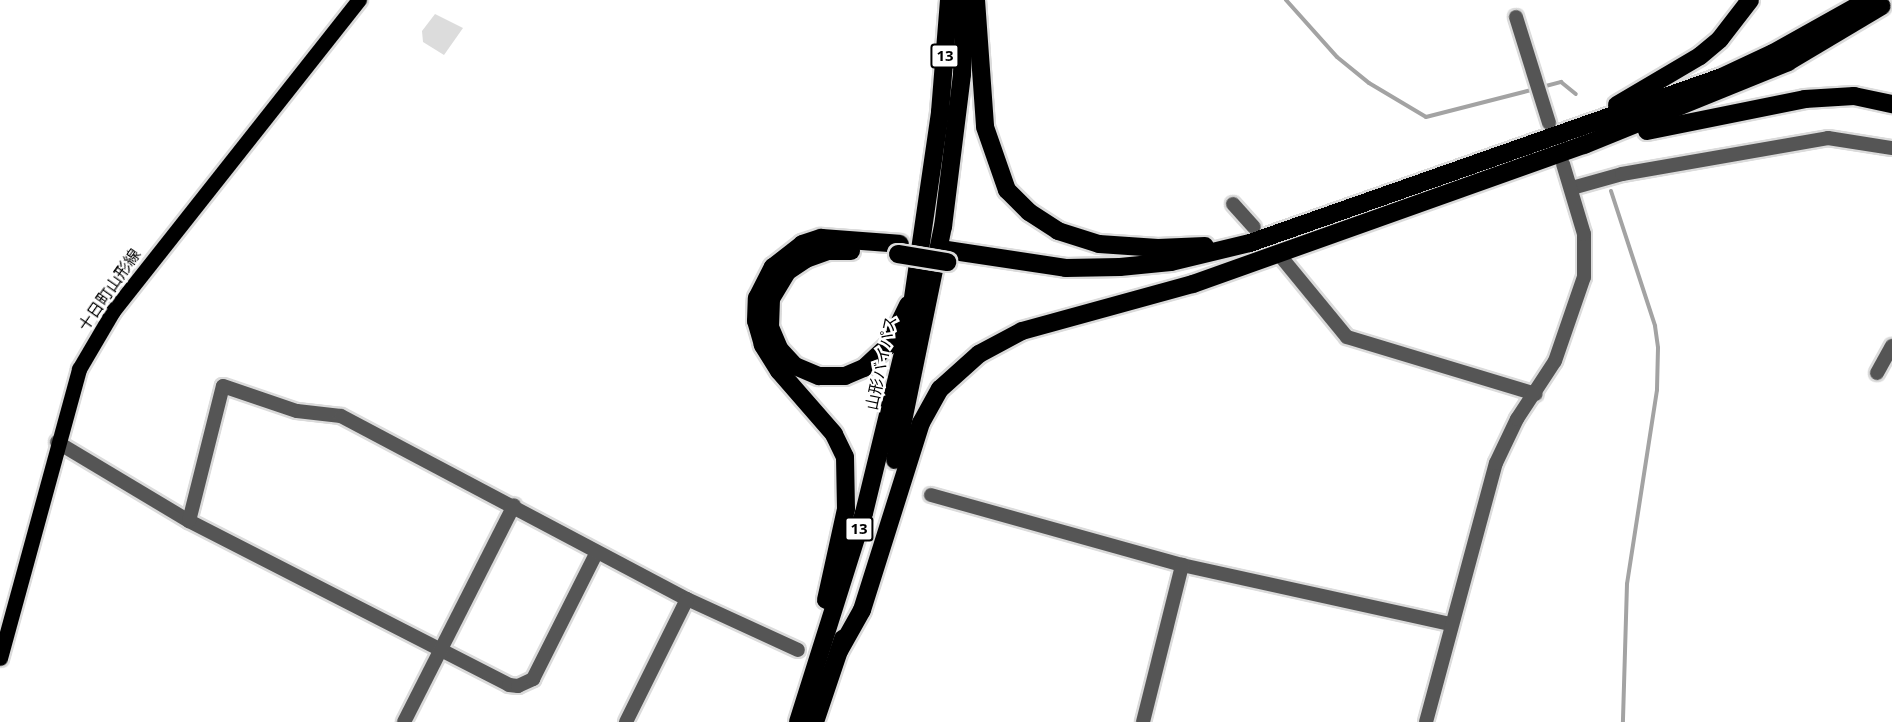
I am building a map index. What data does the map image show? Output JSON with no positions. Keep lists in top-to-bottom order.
{
  "streets": {
    "highway": ["13", "山形バイパス"],
    "main road": ["十日町山形線"]
  }
}
